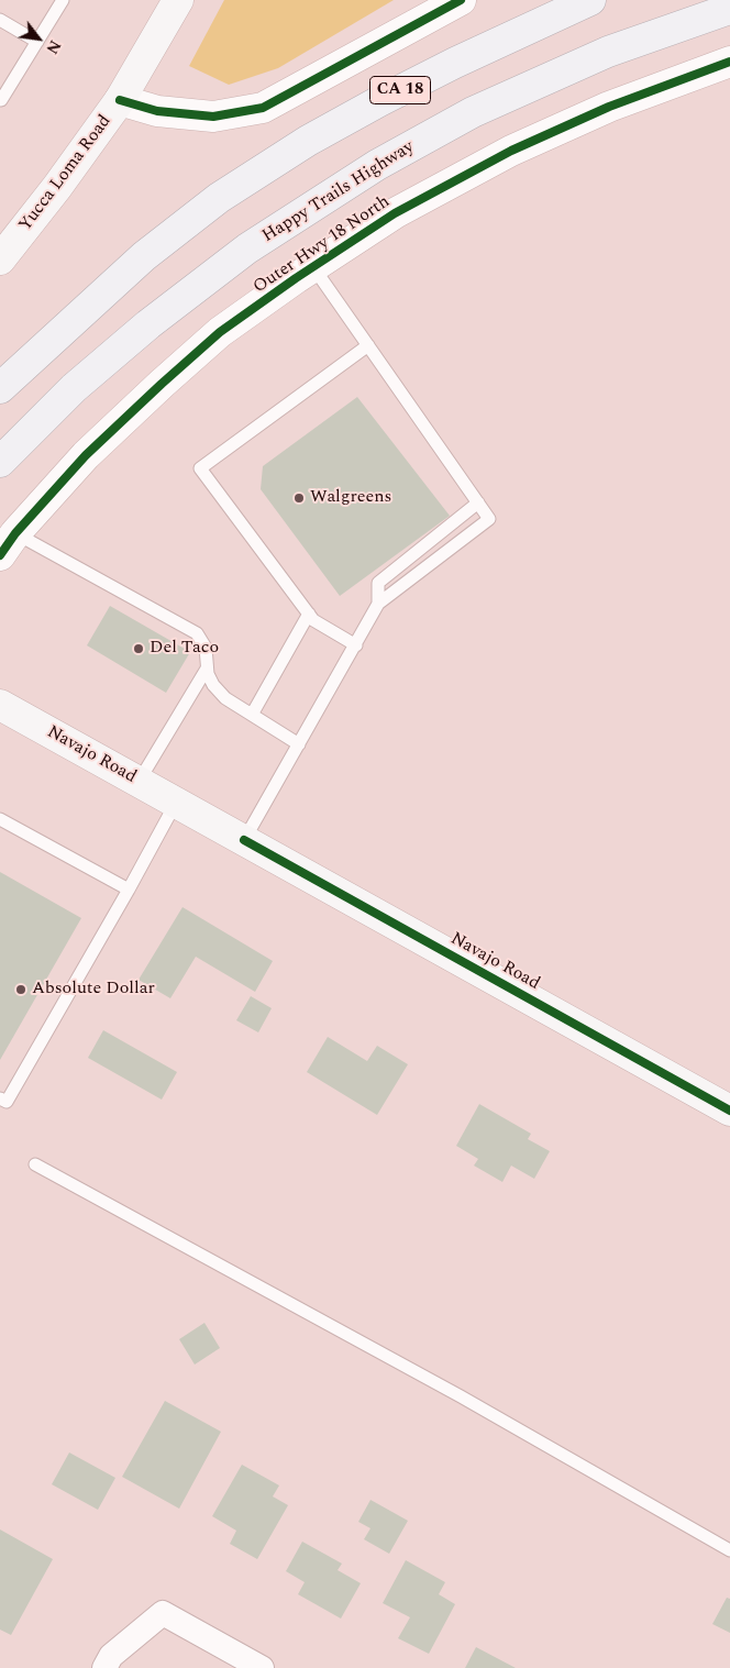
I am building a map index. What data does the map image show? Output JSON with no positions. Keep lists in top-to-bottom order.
{
  "streets": {
    "main road": [
      "CA 18",
      "Yucca Loma Road",
      "Happy Trails Highway",
      "Navajo Road"
    ],
    "street": ["Outer Hwy 18 North"]
  },
  "places": ["Walgreens", "Del Taco", "Absolute Dollar"],
  "north": "bottom right"
}
